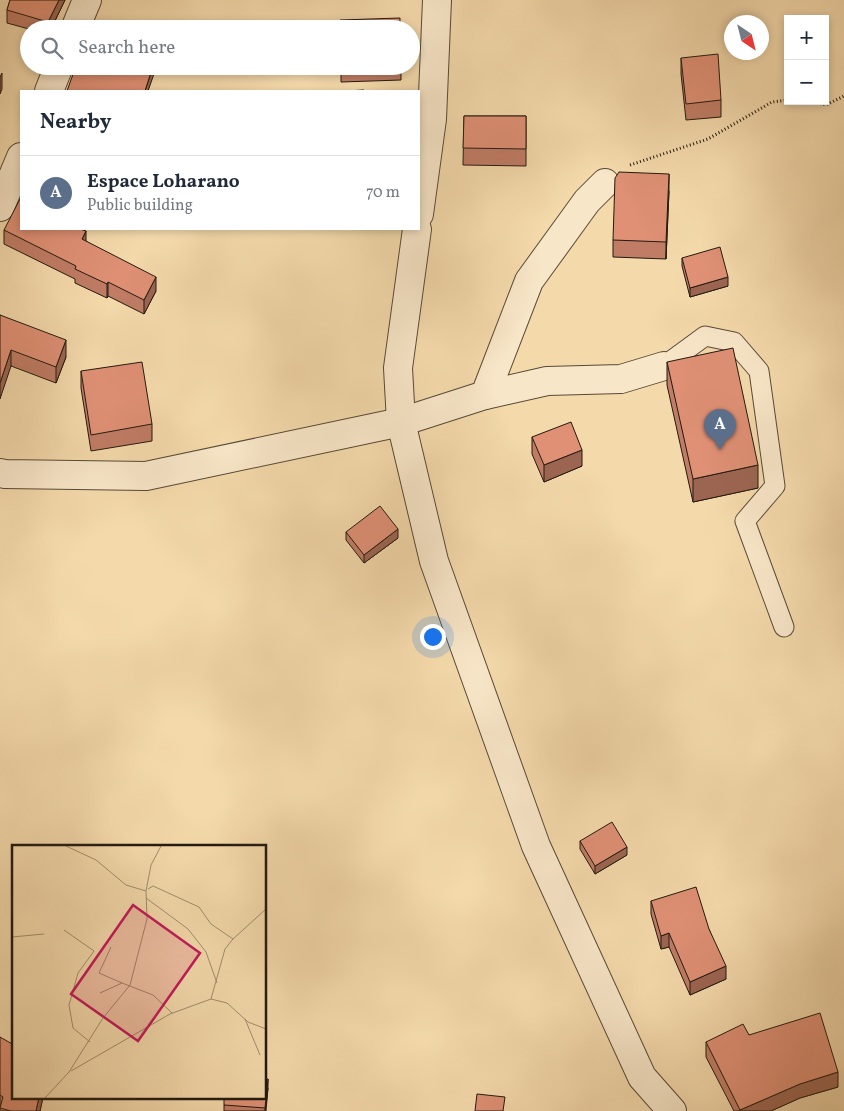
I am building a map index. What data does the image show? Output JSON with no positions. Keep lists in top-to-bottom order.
{
  "north": "bottom right",
  "page": {
    "map_buttons": ["+", "−"],
    "search": "Search here",
    "heading": "Nearby",
    "list": [
      {
        "mark": "A",
        "name": "Espace Loharano",
        "note": "Public building",
        "value": "70 m"
      }
    ],
    "pins": "A"
  }
}
